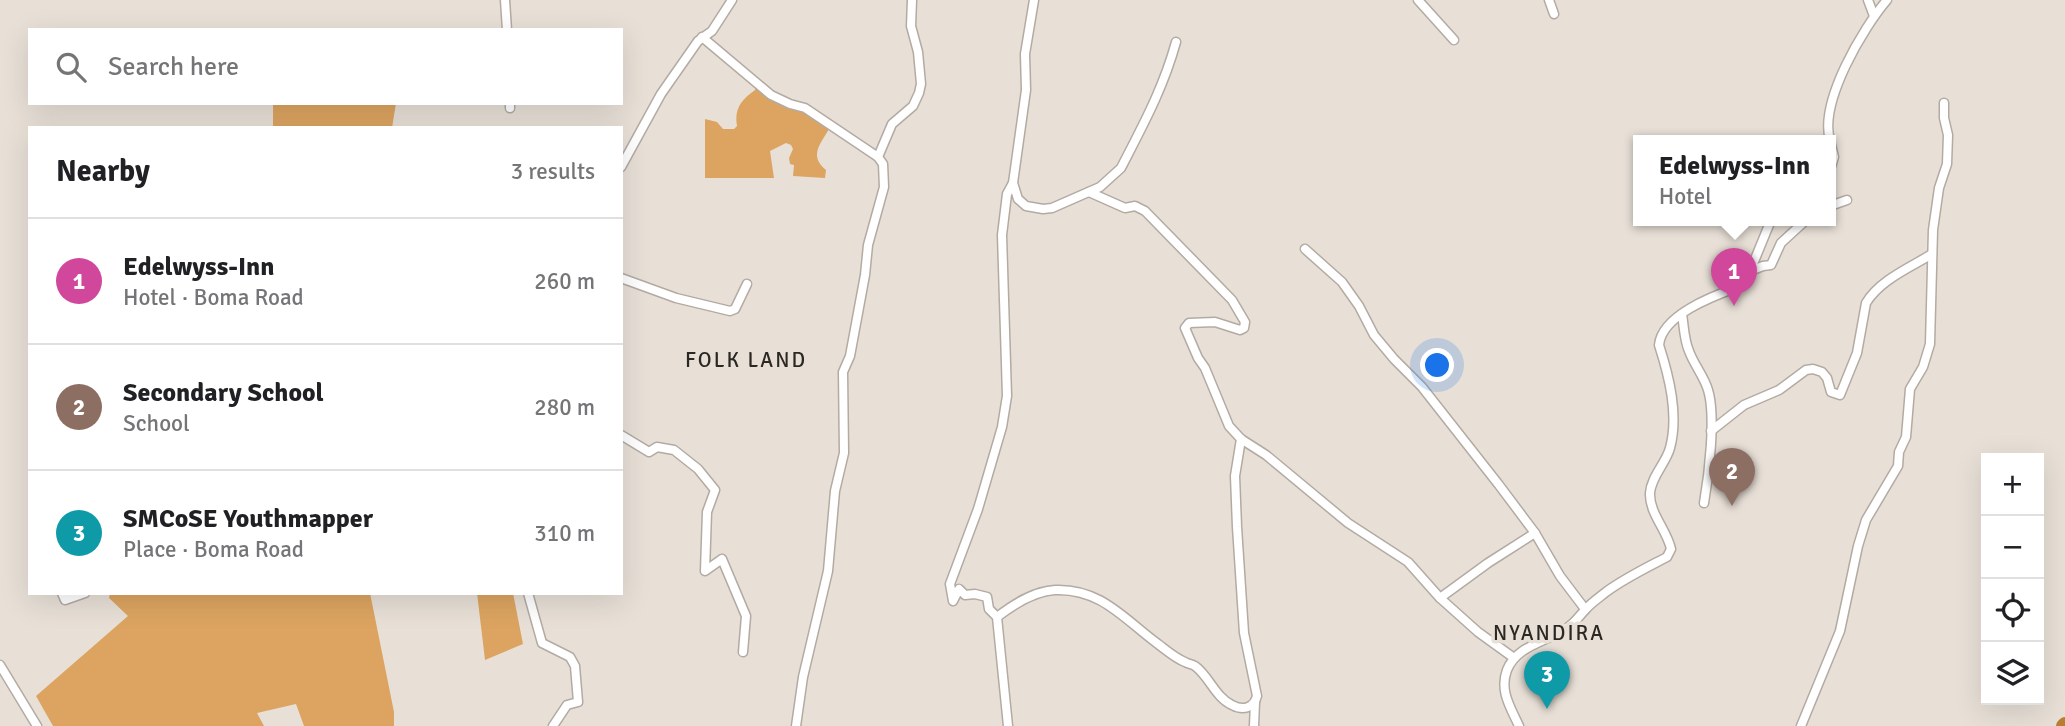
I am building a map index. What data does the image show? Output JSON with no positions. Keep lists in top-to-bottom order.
{
  "districts": ["FOLK LAND", "NYANDIRA"],
  "page": {
    "search": "Search here",
    "heading": ["Nearby", "3 results"],
    "popup": ["Edelwyss-Inn", "Hotel"],
    "list": [
      {
        "mark": "1",
        "name": "Edelwyss-Inn",
        "note": "Hotel · Boma Road",
        "value": "260 m"
      },
      {
        "mark": "2",
        "name": "Secondary School",
        "note": "School",
        "value": "280 m"
      },
      {
        "mark": "3",
        "name": "SMCoSE Youthmapper",
        "note": "Place · Boma Road",
        "value": "310 m"
      }
    ],
    "pins": ["1", "2", "3"],
    "map_buttons": ["+", "−"]
  }
}
